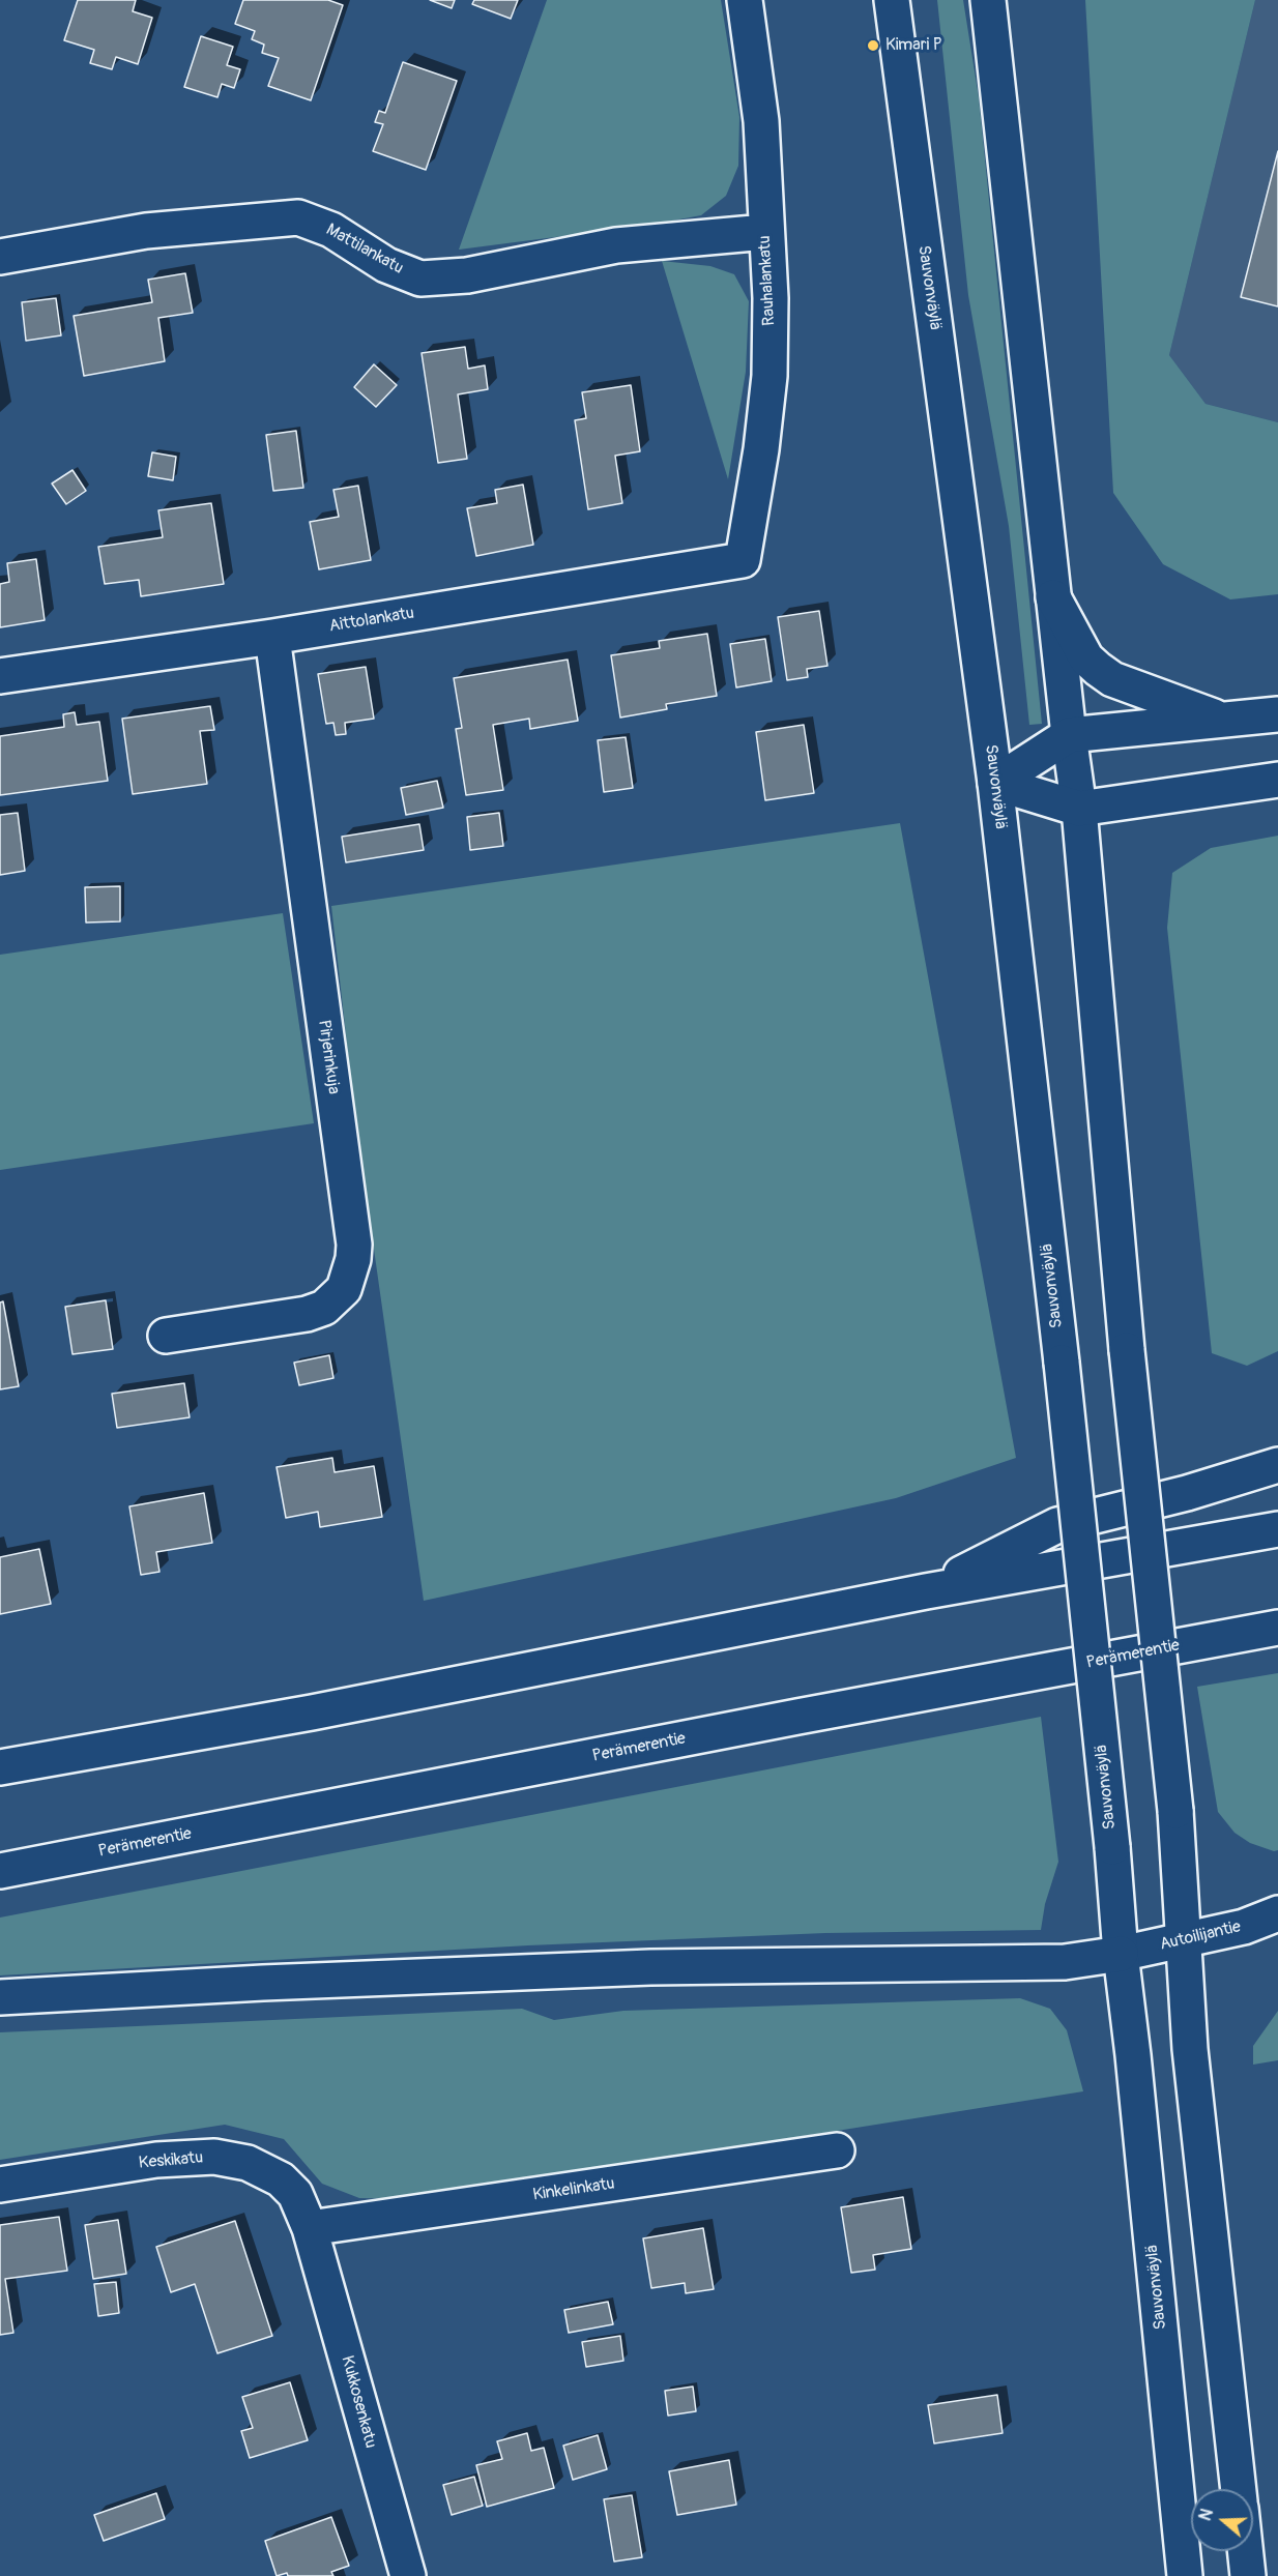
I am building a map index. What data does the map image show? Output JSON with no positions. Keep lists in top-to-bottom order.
{
  "streets": {
    "main road": [
      "Mattilankatu",
      "Rauhalankatu",
      "Sauvonväylä",
      "Aittolankatu",
      "Pirjerinkuja",
      "Perämerentie",
      "Autoilijantie",
      "Keskikatu",
      "Kinkelinkatu",
      "Kukkosenkatu"
    ]
  },
  "crossings": [
    ["Mattilankatu", "Rauhalankatu"],
    ["Rauhalankatu", "Aittolankatu"],
    ["Sauvonväylä", "Autoilijantie"],
    ["Aittolankatu", "Pirjerinkuja"],
    ["Keskikatu", "Kinkelinkatu"],
    ["Keskikatu", "Kukkosenkatu"],
    ["Kinkelinkatu", "Kukkosenkatu"]
  ],
  "places": ["Kimari P"],
  "north": "left"
}
